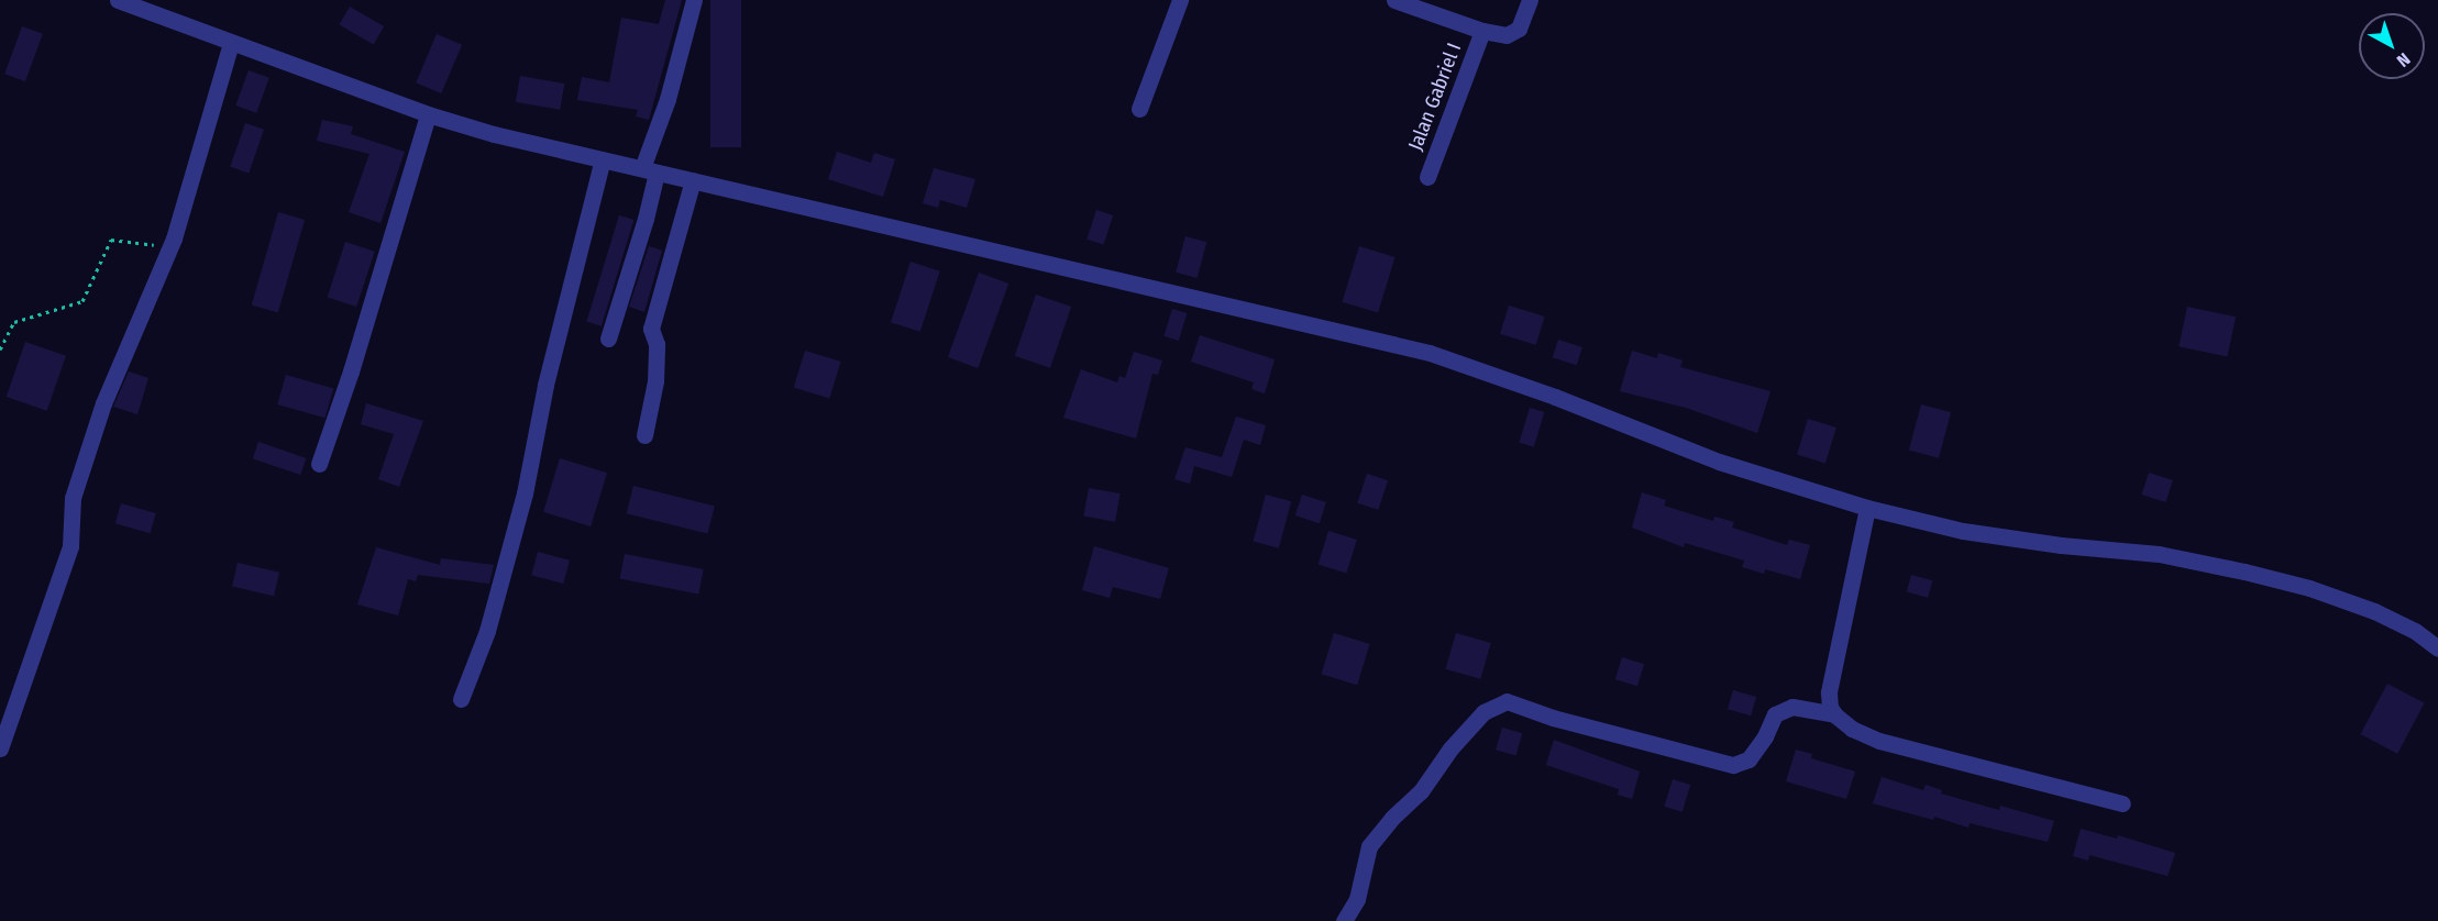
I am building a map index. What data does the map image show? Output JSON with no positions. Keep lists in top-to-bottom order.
{
  "streets": {
    "street": ["Jalan Gabriel I"]
  },
  "north": "bottom right"
}
